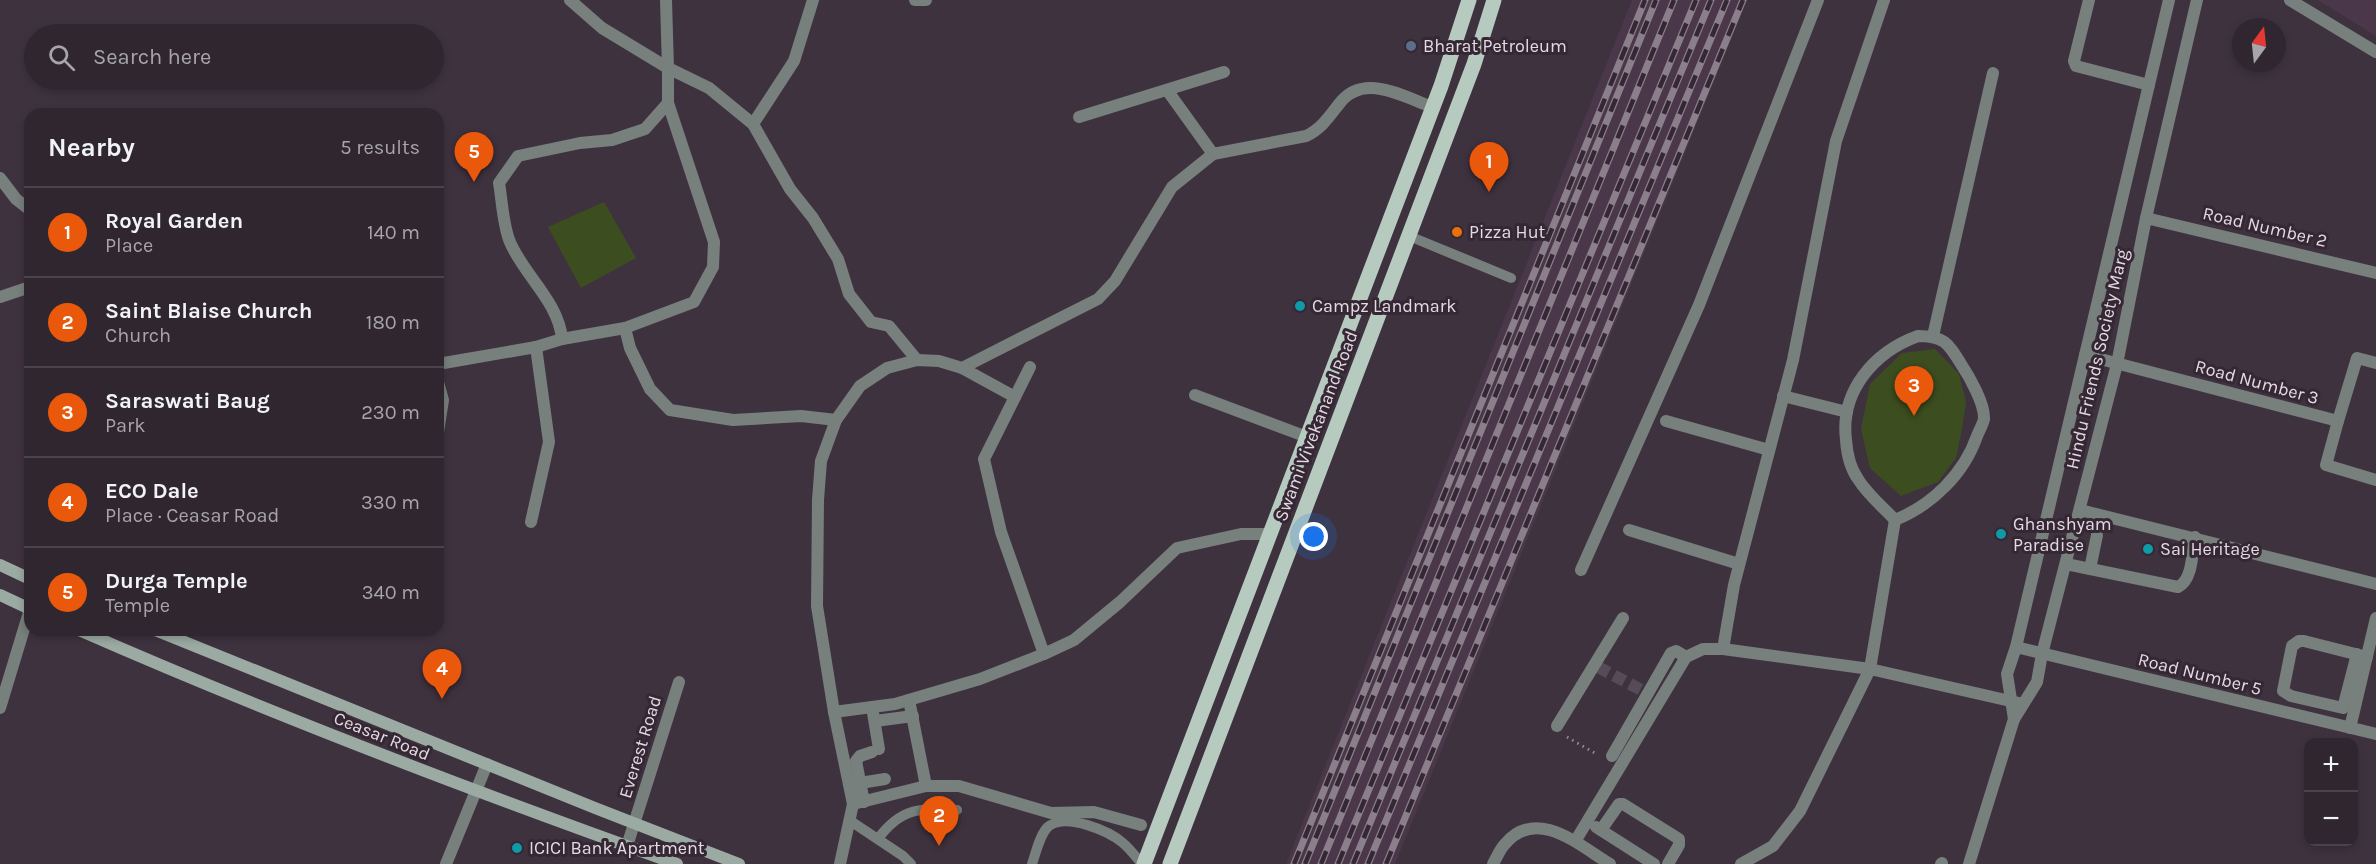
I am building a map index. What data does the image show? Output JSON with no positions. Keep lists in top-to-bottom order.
{
  "streets": {
    "main road": ["Swami Vivekanand Road", "Ceasar Road"],
    "street": [
      "Road Number 2",
      "Hindu Friends Society Marg",
      "Road Number 3",
      "Road Number 5",
      "Everest Road"
    ]
  },
  "crossings": [
    ["Road Number 2", "Hindu Friends Society Marg"],
    ["Hindu Friends Society Marg", "Road Number 3"],
    ["Hindu Friends Society Marg", "Road Number 5"],
    ["Ceasar Road", "Everest Road"]
  ],
  "places": [
    "Bharat Petroleum",
    "Pizza Hut",
    "Campz Landmark",
    "Ghanshyam Paradise",
    "Sai Heritage",
    "ICICI Bank Apartment"
  ],
  "north": "top",
  "page": {
    "search": "Search here",
    "heading": ["Nearby", "5 results"],
    "pins": [
      "5",
      "1",
      "3",
      "4",
      "2"
    ],
    "list": [
      {
        "mark": "1",
        "name": "Royal Garden",
        "note": "Place",
        "value": "140 m"
      },
      {
        "mark": "2",
        "name": "Saint Blaise Church",
        "note": "Church",
        "value": "180 m"
      },
      {
        "mark": "3",
        "name": "Saraswati Baug",
        "note": "Park",
        "value": "230 m"
      },
      {
        "mark": "4",
        "name": "ECO Dale",
        "note": "Place · Ceasar Road",
        "value": "330 m"
      },
      {
        "mark": "5",
        "name": "Durga Temple",
        "note": "Temple",
        "value": "340 m"
      }
    ],
    "map_buttons": ["+", "−"]
  }
}
